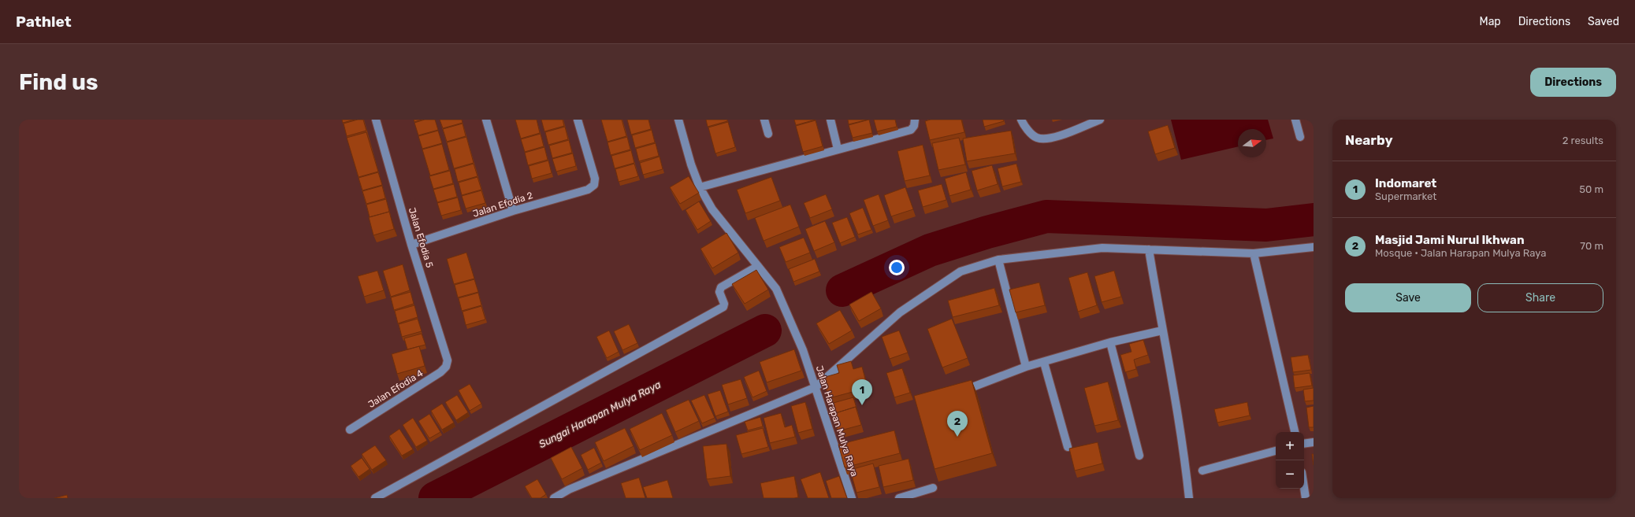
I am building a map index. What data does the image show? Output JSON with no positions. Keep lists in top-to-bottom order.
{
  "streets": {
    "street": [
      "Jalan Efodia 2",
      "Jalan Efodia 5",
      "Jalan Efodia 4",
      "Jalan Harapan Mulya Raya"
    ]
  },
  "crossings": [
    ["Jalan Efodia 2", "Jalan Efodia 5"],
    ["Jalan Efodia 5", "Jalan Efodia 4"]
  ],
  "water": ["Sungai Harapan Mulya Raya"],
  "north": "right",
  "page": {
    "header": "Pathlet",
    "nav": ["Map", "Directions", "Saved"],
    "buttons": [
      "Directions",
      ["Save", "Share"]
    ],
    "title": "Find us",
    "heading": ["Nearby", "2 results"],
    "list": [
      {
        "mark": "1",
        "name": "Indomaret",
        "note": "Supermarket",
        "value": "50 m"
      },
      {
        "mark": "2",
        "name": "Masjid Jami Nurul Ikhwan",
        "note": "Mosque · Jalan Harapan Mulya Raya",
        "value": "70 m"
      }
    ],
    "pins": ["1", "2"],
    "map_buttons": ["+", "−"]
  }
}
